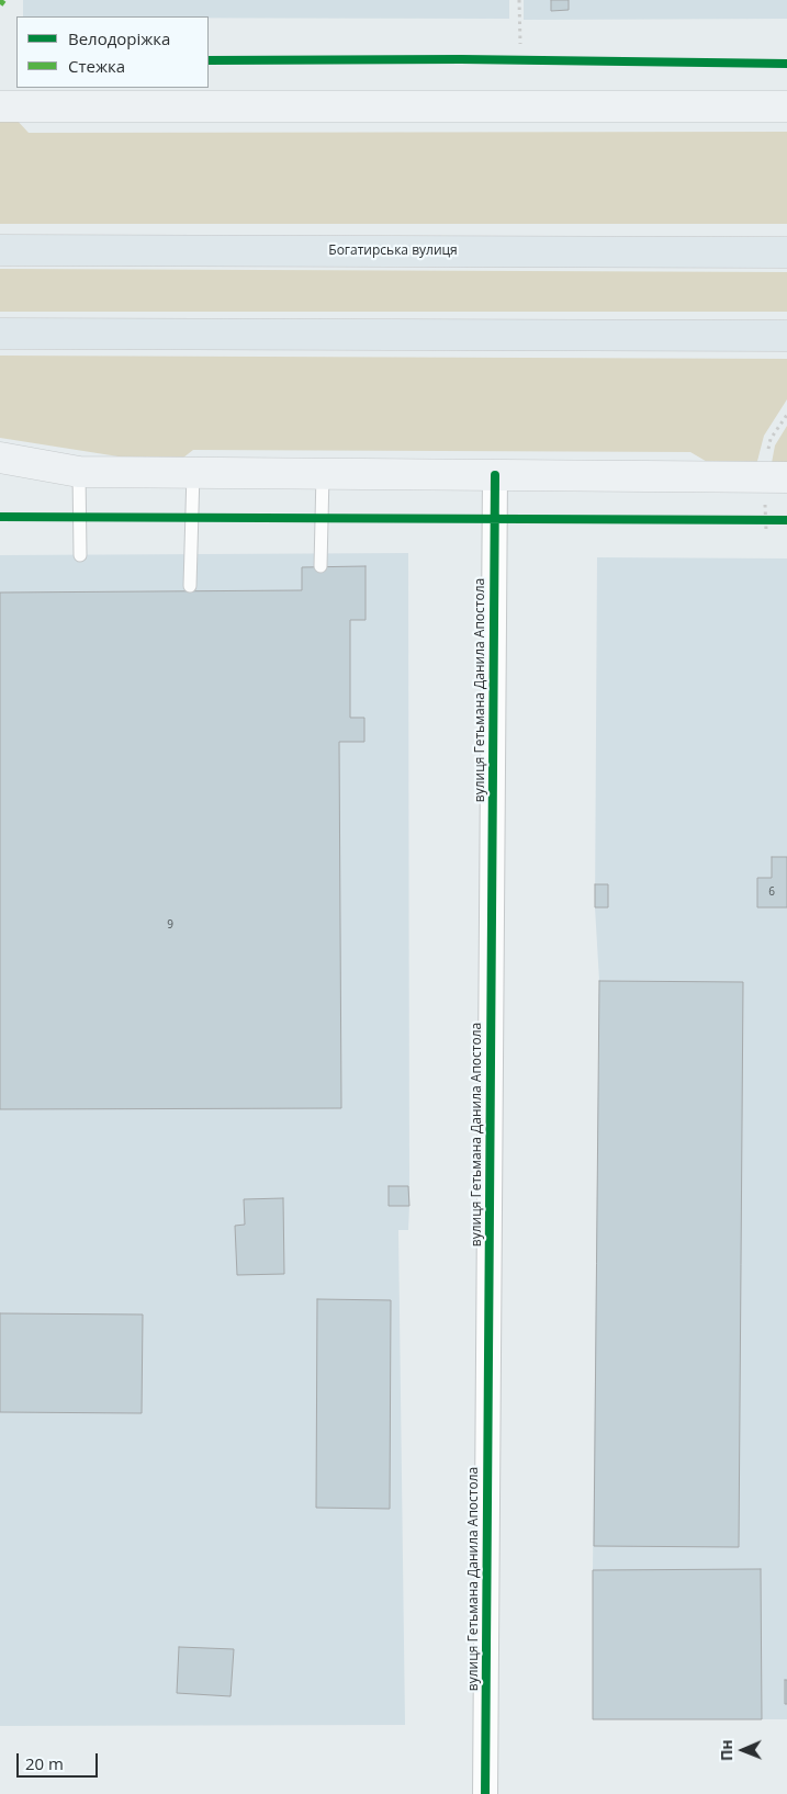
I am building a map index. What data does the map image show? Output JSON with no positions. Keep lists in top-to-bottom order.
{
  "streets": {
    "main road": ["Богатирська вулиця"],
    "street": ["вулиця Гетьмана Данила Апостола"]
  },
  "house_numbers": ["6", "9"],
  "legend": ["Велодоріжка", "Стежка"],
  "scale_bar": "20 m",
  "north": "left"
}
